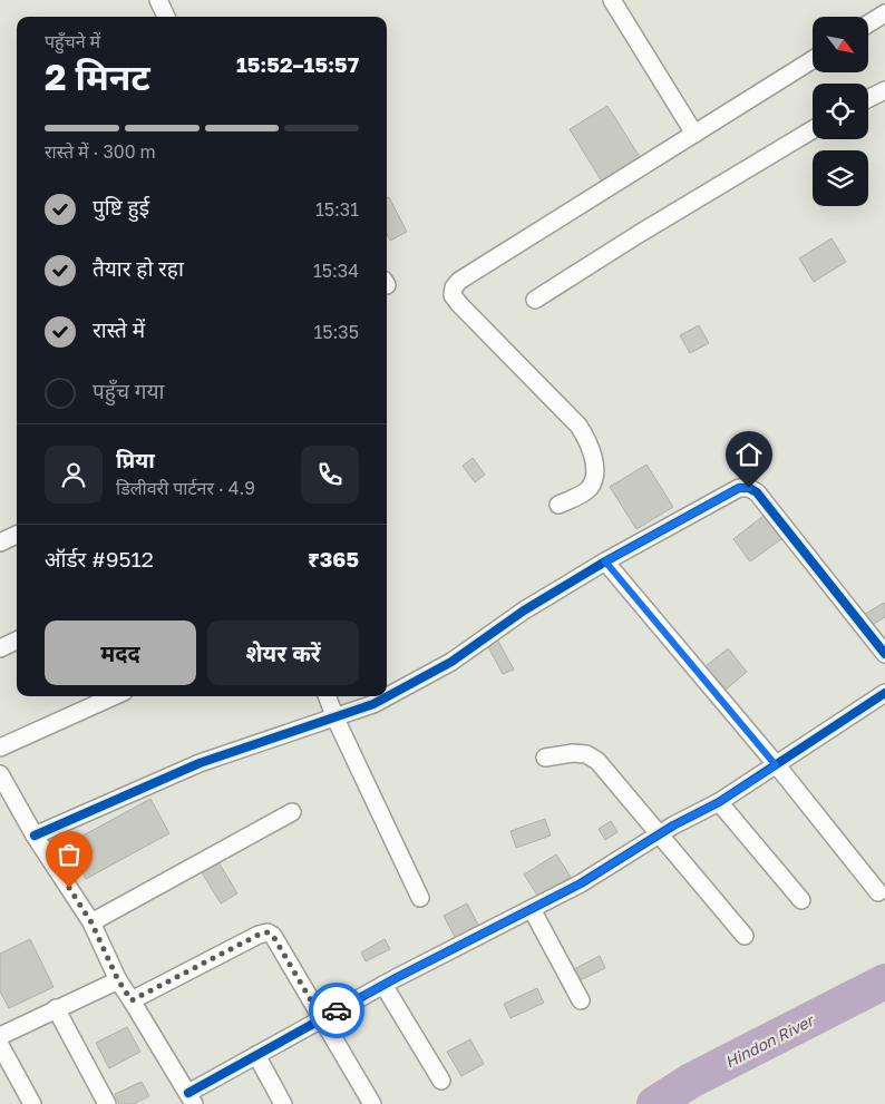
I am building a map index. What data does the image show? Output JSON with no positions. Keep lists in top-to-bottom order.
{
  "water": ["Hindon River"],
  "north": "bottom right",
  "page": {
    "heading": ["2 मिनट", "पहुँचने में", "15:52–15:57"],
    "panel": [
      "प्रिया",
      "डिलीवरी पार्टनर · 4.9",
      "ऑर्डर #9512",
      "₹365"
    ],
    "bar": "रास्ते में · 300 m",
    "list": [
      ["पुष्टि हुई", "15:31"],
      ["तैयार हो रहा", "15:34"],
      ["रास्ते में", "15:35"],
      "पहुँच गया"
    ],
    "buttons": ["मदद", "शेयर करें"]
  }
}
